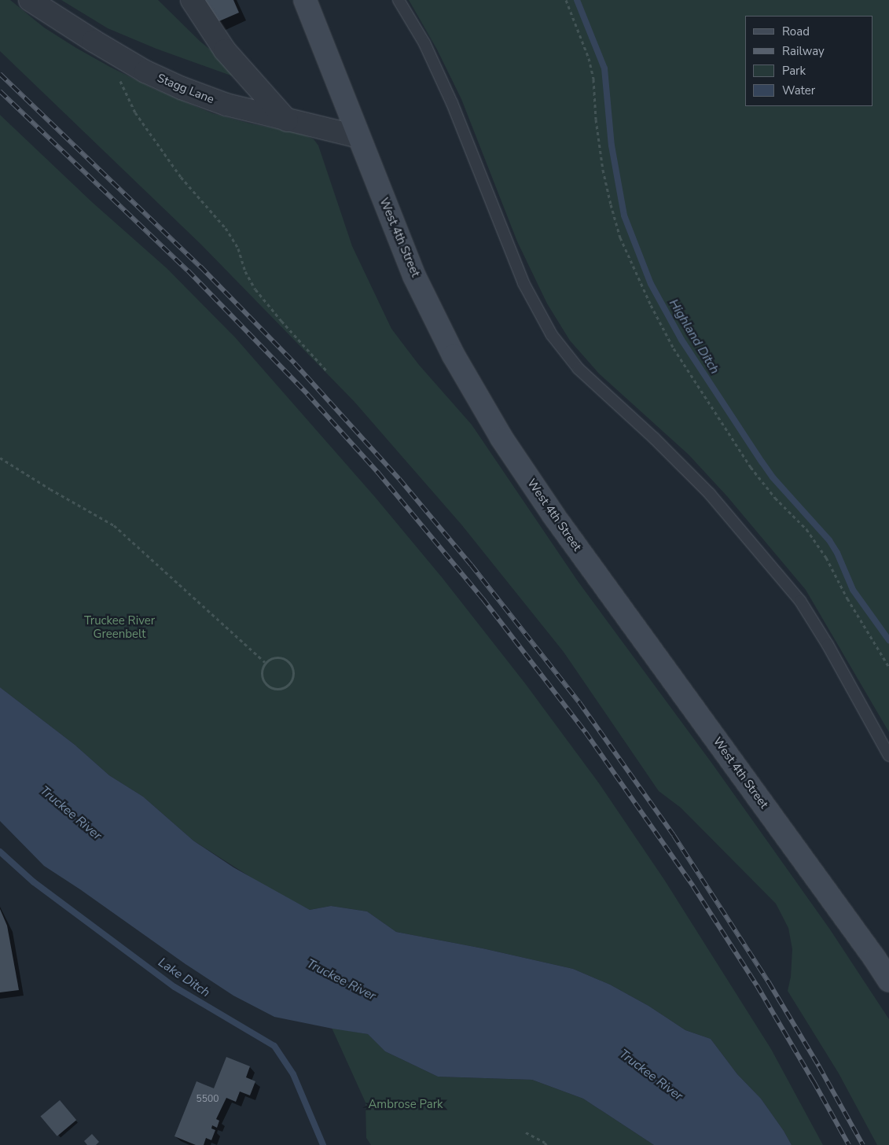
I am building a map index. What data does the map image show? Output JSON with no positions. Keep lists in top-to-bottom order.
{
  "streets": {
    "main road": ["West 4th Street"],
    "street": ["Stagg Lane"]
  },
  "crossings": [
    ["Stagg Lane", "West 4th Street"]
  ],
  "water": ["Highland Ditch", "Truckee River", "Lake Ditch"],
  "parks": ["Truckee River Greenbelt", "Ambrose Park"],
  "house_numbers": ["5500"],
  "legend": [
    "Road",
    "Railway",
    "Park",
    "Water"
  ]
}
